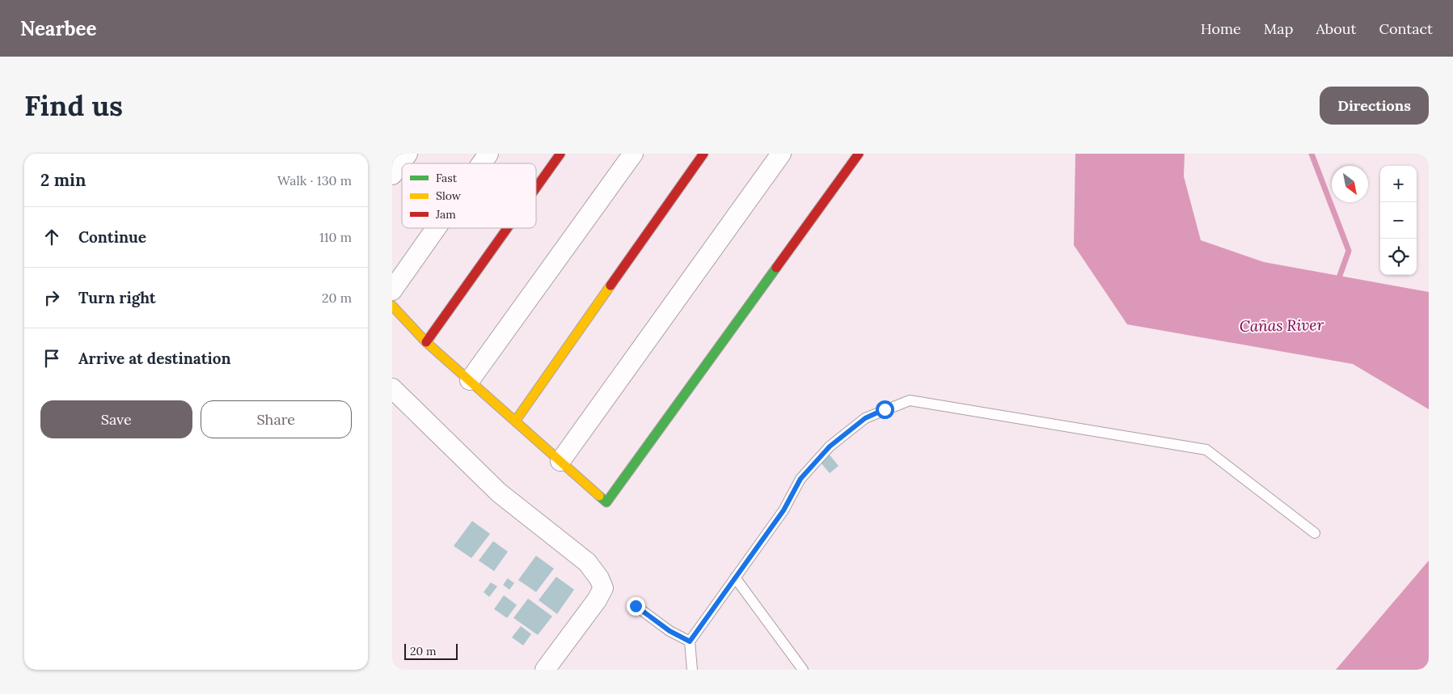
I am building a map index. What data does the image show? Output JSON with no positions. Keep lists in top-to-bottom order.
{
  "water": ["Cañas River"],
  "legend": ["Fast", "Slow", "Jam"],
  "scale_bar": "20 m",
  "north": "bottom right",
  "page": {
    "header": "Nearbee",
    "nav": [
      "Home",
      "Map",
      "About",
      "Contact"
    ],
    "buttons": [
      "Directions",
      ["Save", "Share"]
    ],
    "title": "Find us",
    "heading": ["2 min", "Walk · 130 m"],
    "map_buttons": ["+", "−"],
    "list": [
      ["Continue", "110 m"],
      ["Turn right", "20 m"],
      "Arrive at destination"
    ],
    "scale": "20 m"
  }
}
